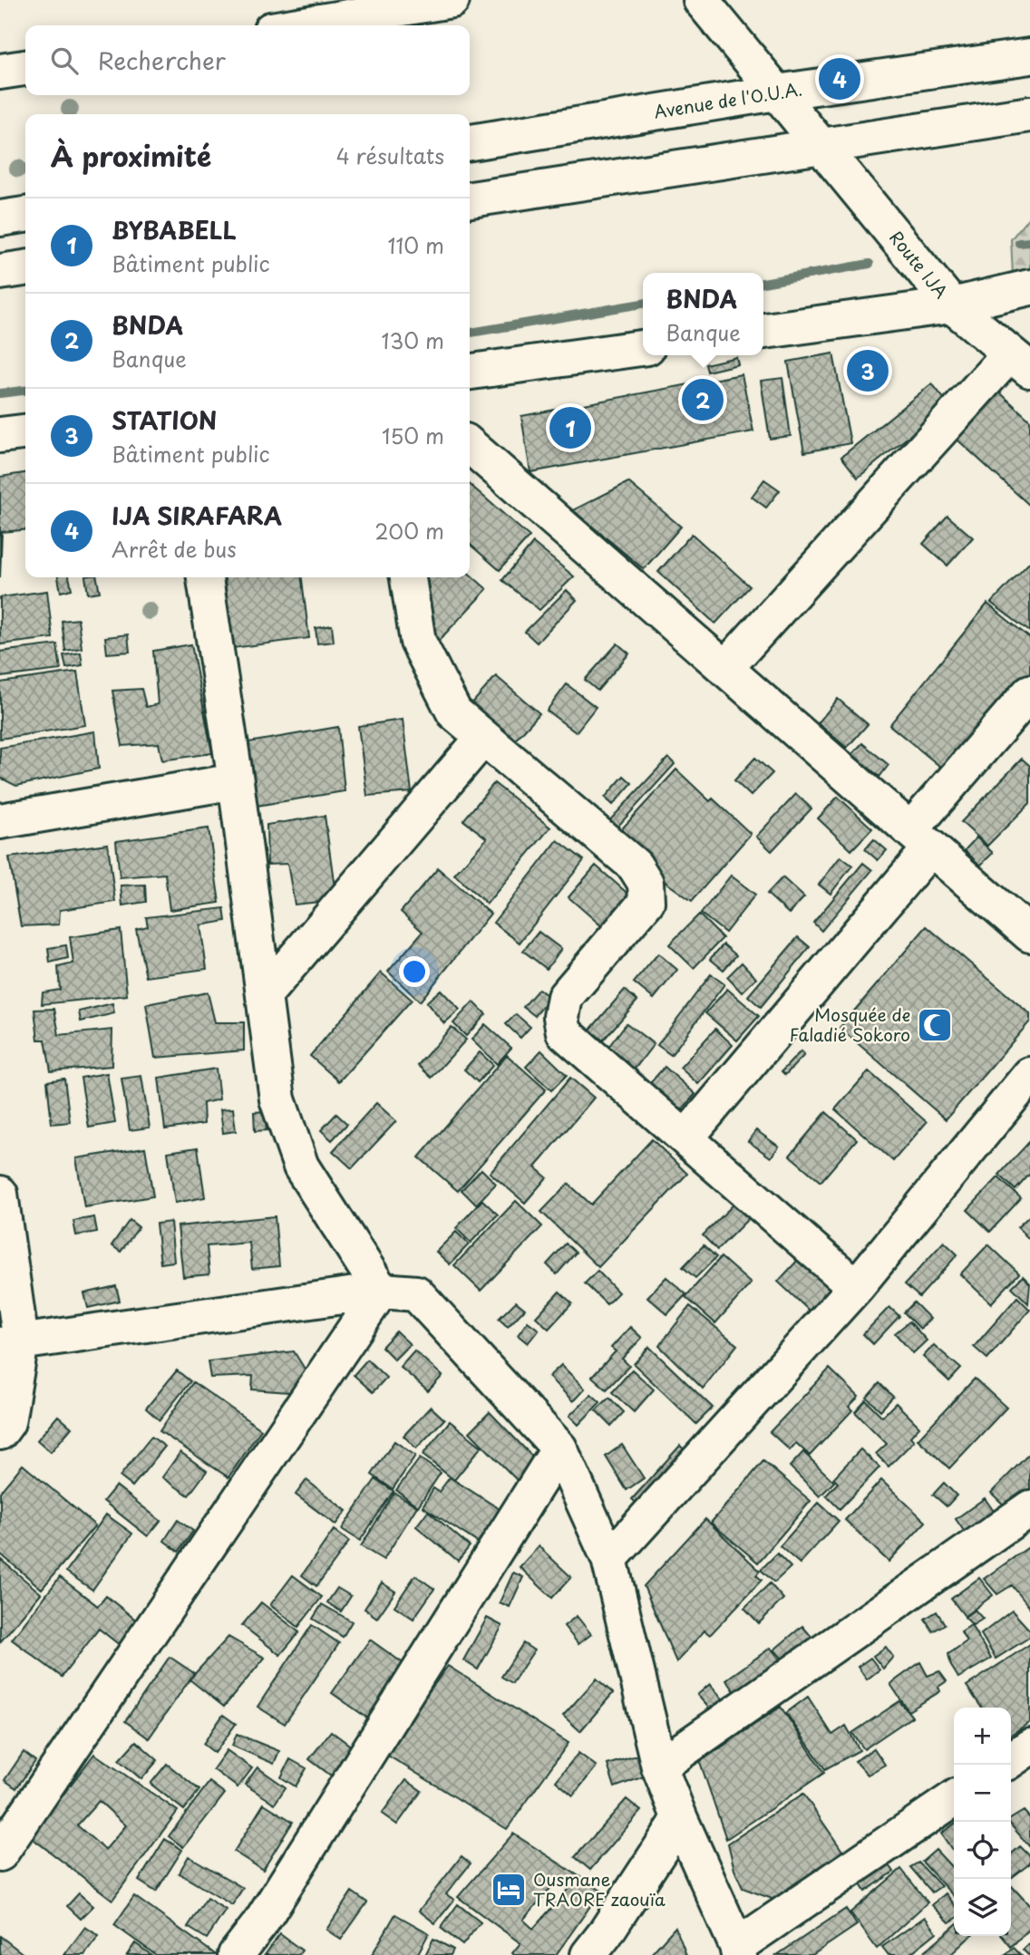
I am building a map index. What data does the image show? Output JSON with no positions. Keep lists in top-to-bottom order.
{
  "streets": {
    "main road": ["Avenue de l'O.U.A.", "Route IJA"]
  },
  "places": {
    "mosque": ["Mosquée de Faladié Sokoro"],
    "hotel": ["Ousmane TRAORE zaouïa"]
  },
  "page": {
    "search": "Rechercher",
    "pins": [
      "4",
      "3",
      "2",
      "1"
    ],
    "heading": ["À proximité", "4 résultats"],
    "list": [
      {
        "mark": "1",
        "name": "BYBABELL",
        "note": "Bâtiment public",
        "value": "110 m"
      },
      {
        "mark": "2",
        "name": "BNDA",
        "note": "Banque",
        "value": "130 m"
      },
      {
        "mark": "3",
        "name": "STATION",
        "note": "Bâtiment public",
        "value": "150 m"
      },
      {
        "mark": "4",
        "name": "IJA SIRAFARA",
        "note": "Arrêt de bus",
        "value": "200 m"
      }
    ],
    "popup": ["BNDA", "Banque"],
    "map_buttons": ["+", "−"]
  }
}
